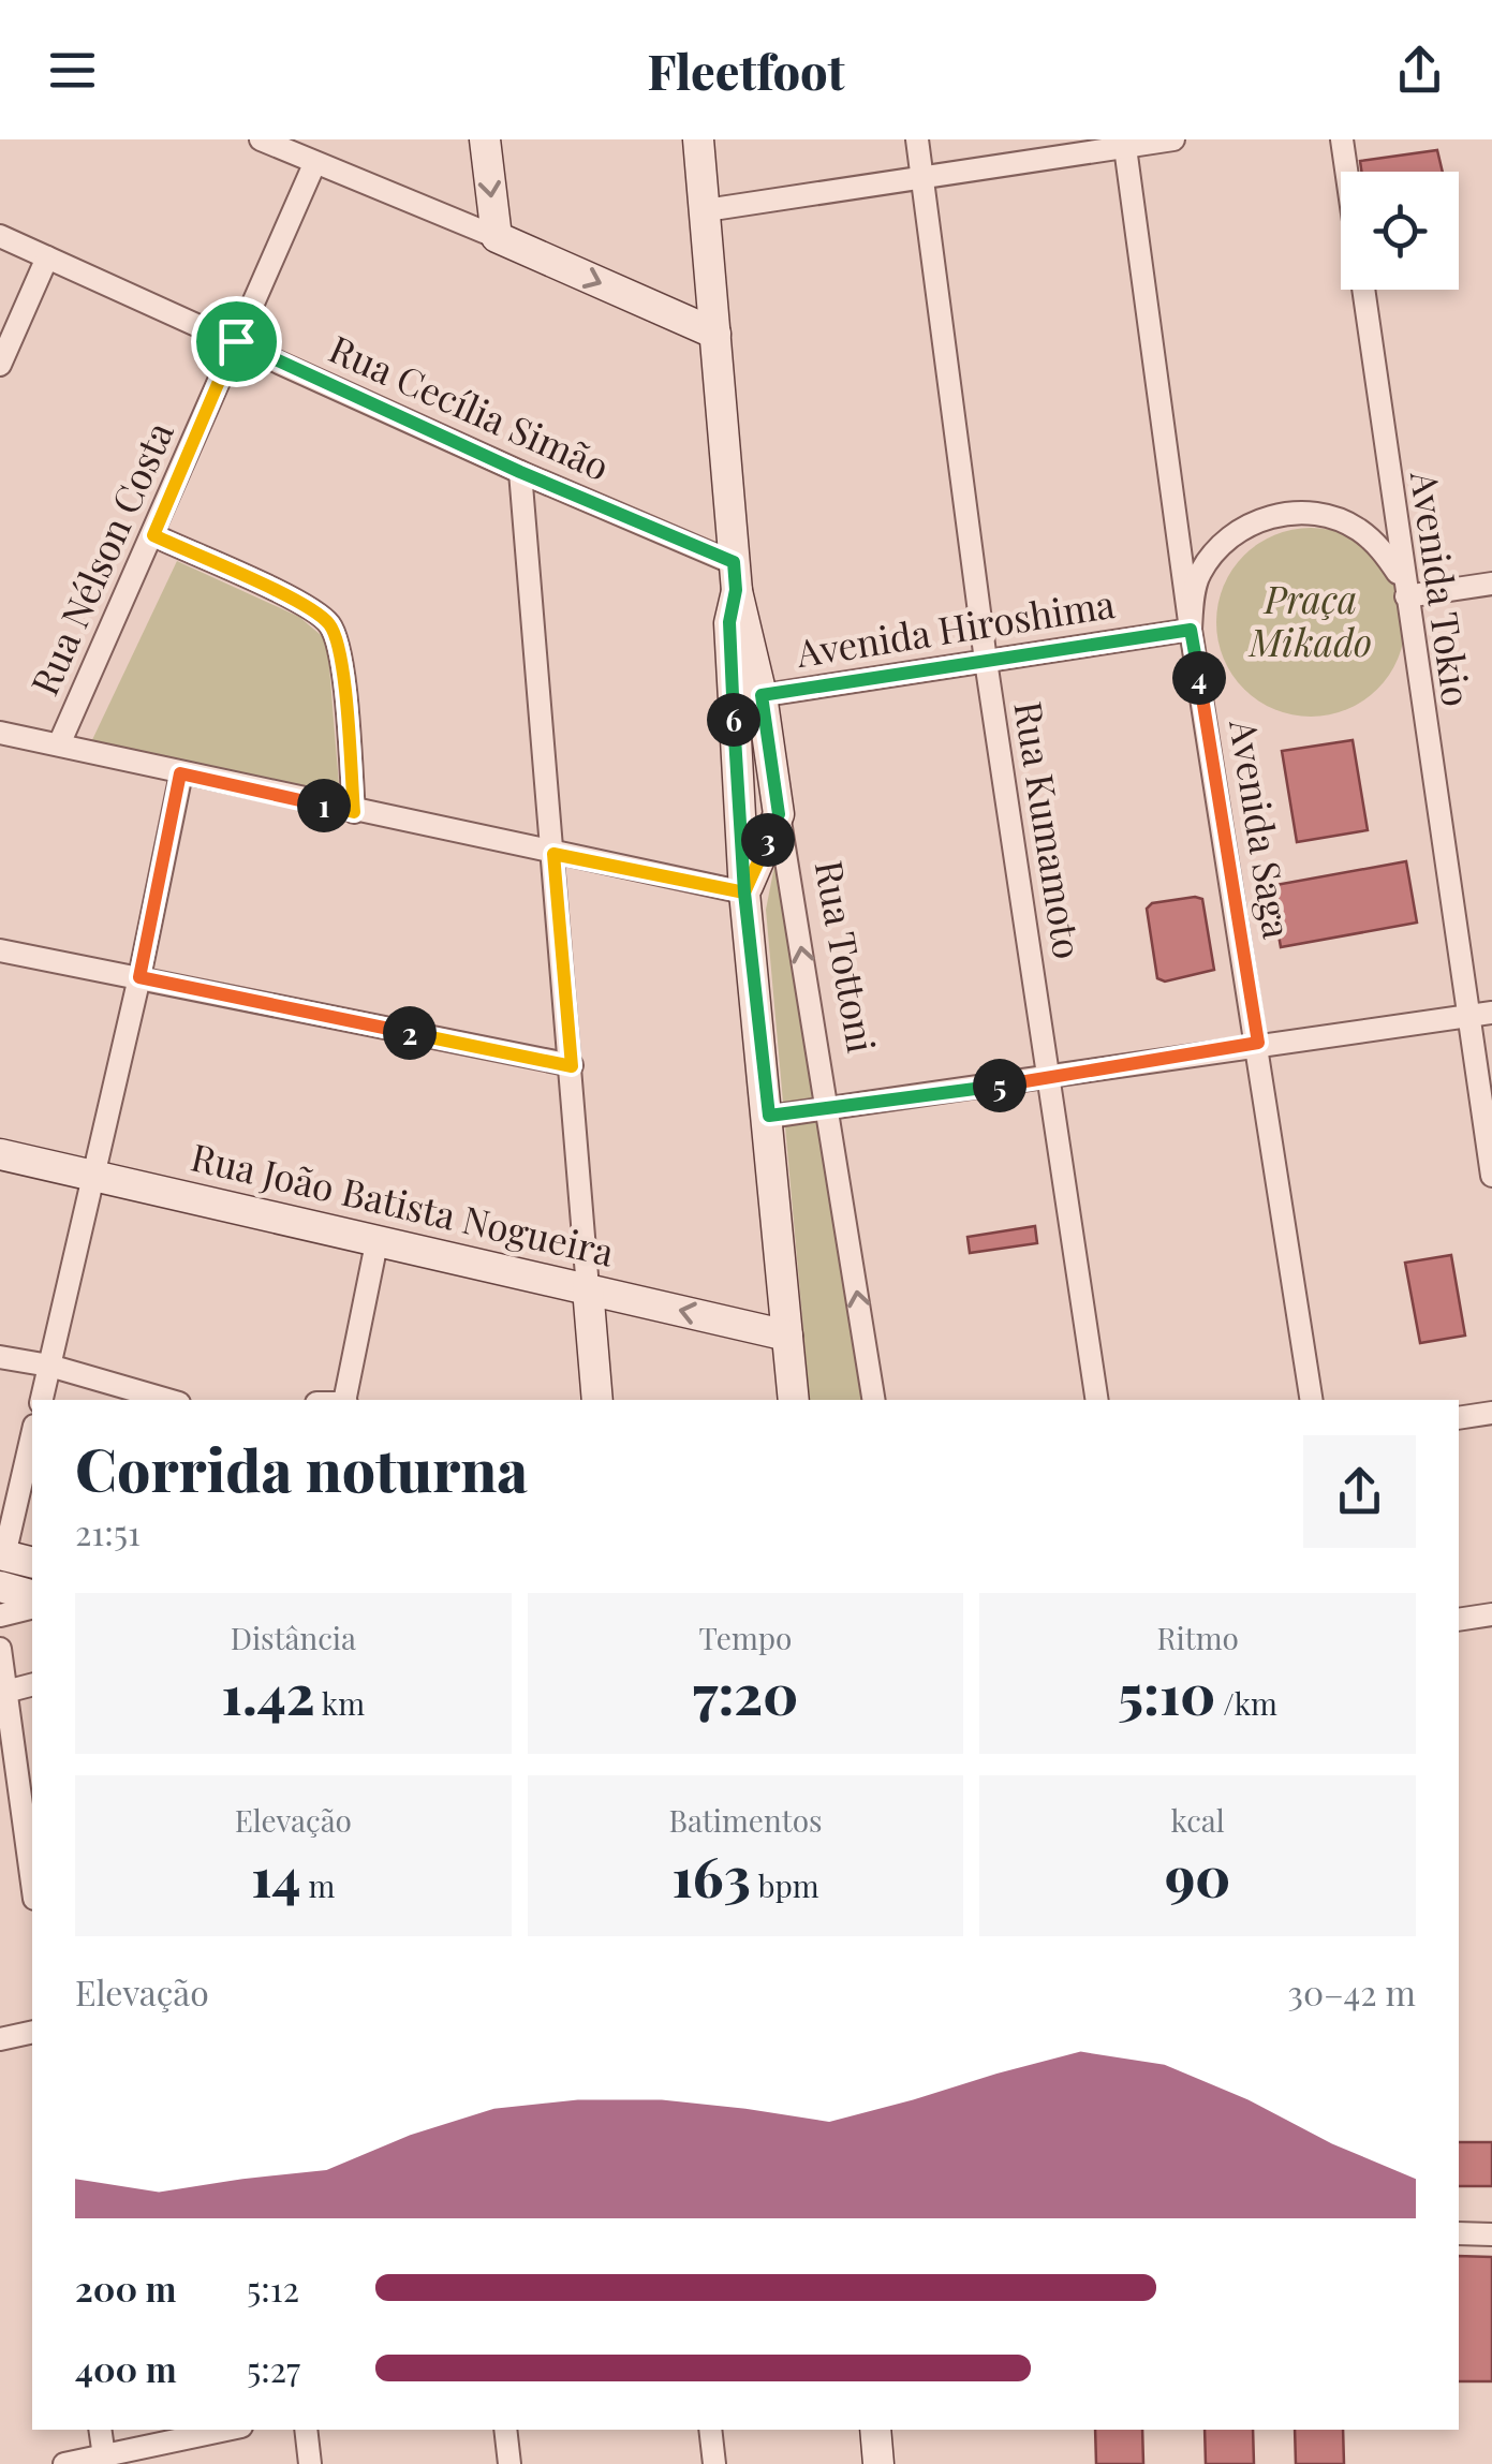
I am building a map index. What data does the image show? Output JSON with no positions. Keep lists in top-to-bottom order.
{
  "streets": {
    "street": [
      "Rua Cecília Simão",
      "Rua Nélson Costa",
      "Avenida Tokio",
      "Avenida Hiroshima",
      "Avenida Saga",
      "Rua Kumamoto",
      "Rua Tottoni",
      "Rua João Batista Nogueira"
    ]
  },
  "crossings": [
    ["Rua Cecília Simão", "Rua Nélson Costa"],
    ["Rua Cecília Simão", "Rua Tottoni"],
    ["Avenida Hiroshima", "Avenida Saga"],
    ["Avenida Hiroshima", "Rua Kumamoto"],
    ["Avenida Hiroshima", "Rua Tottoni"],
    ["Rua Tottoni", "Rua João Batista Nogueira"]
  ],
  "parks": ["Praça Mikado"],
  "page": {
    "header": "Fleetfoot",
    "pins": [
      "4",
      "6",
      "1",
      "3",
      "2",
      "5"
    ],
    "heading": ["Corrida noturna", "21:51"],
    "stats": [
      ["Distância", "1.42 km"],
      ["Tempo", "7:20"],
      ["Ritmo", "5:10 /km"],
      ["Elevação", "14 m"],
      ["Batimentos", "163 bpm"],
      ["kcal", "90"]
    ],
    "chart": ["Elevação", "30–42 m"],
    "list": [
      {
        "name": "200 m",
        "note": "5:12"
      },
      {
        "name": "400 m",
        "note": "5:27"
      }
    ]
  }
}
